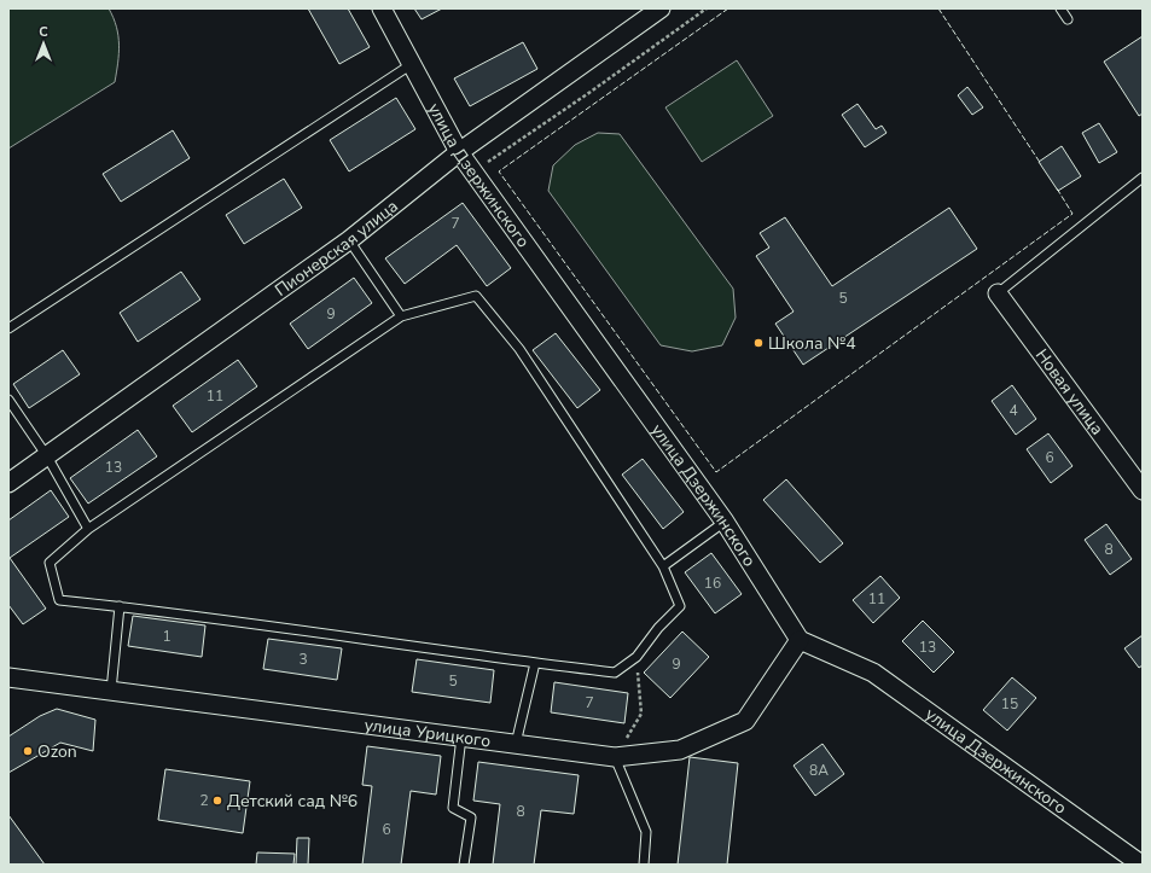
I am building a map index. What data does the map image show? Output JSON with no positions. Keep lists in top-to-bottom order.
{
  "streets": {
    "street": [
      "улица Дзержинского",
      "Пионерская улица",
      "Новая улица",
      "улица Урицкого"
    ]
  },
  "crossings": [
    ["улица Дзержинского", "Пионерская улица"],
    ["улица Дзержинского", "улица Урицкого"]
  ],
  "places": ["Школа №4", "Ozon", "Детский сад №6"],
  "house_numbers": [
    "7",
    "5",
    "9",
    "11",
    "4",
    "6",
    "13",
    "8",
    "16",
    "11",
    "1",
    "13",
    "3",
    "9",
    "5",
    "7",
    "15",
    "8А",
    "2",
    "8",
    "6"
  ],
  "north": "top"
}
